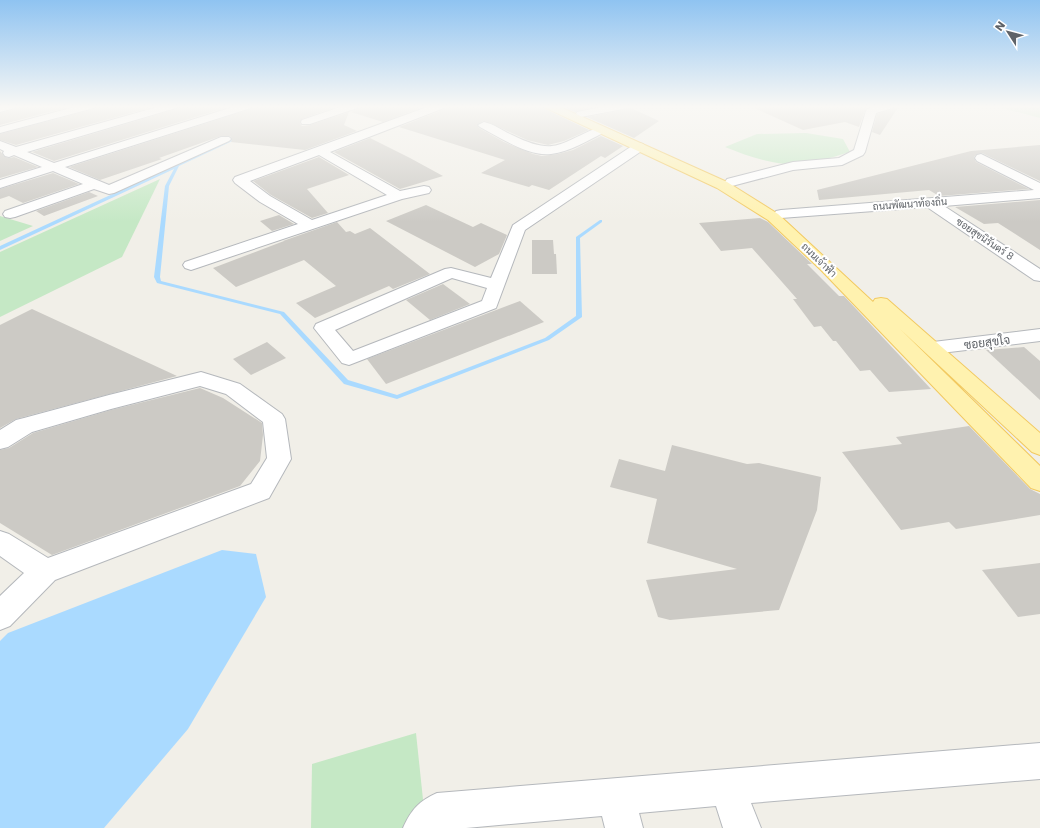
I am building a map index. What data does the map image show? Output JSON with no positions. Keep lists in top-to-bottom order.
{
  "streets": {
    "main road": ["ถนนเจ้าฟ้า"],
    "street": ["ถนนพัฒนาท้องถิ่น", "ซอยสุขนิรันดร์ 8", "ซอยสุขใจ"]
  },
  "crossings": [
    ["ถนนพัฒนาท้องถิ่น", "ซอยสุขนิรันดร์ 8"],
    ["ถนนพัฒนาท้องถิ่น", "ถนนเจ้าฟ้า"],
    ["ถนนเจ้าฟ้า", "ซอยสุขใจ"]
  ],
  "north": "top left"
}
